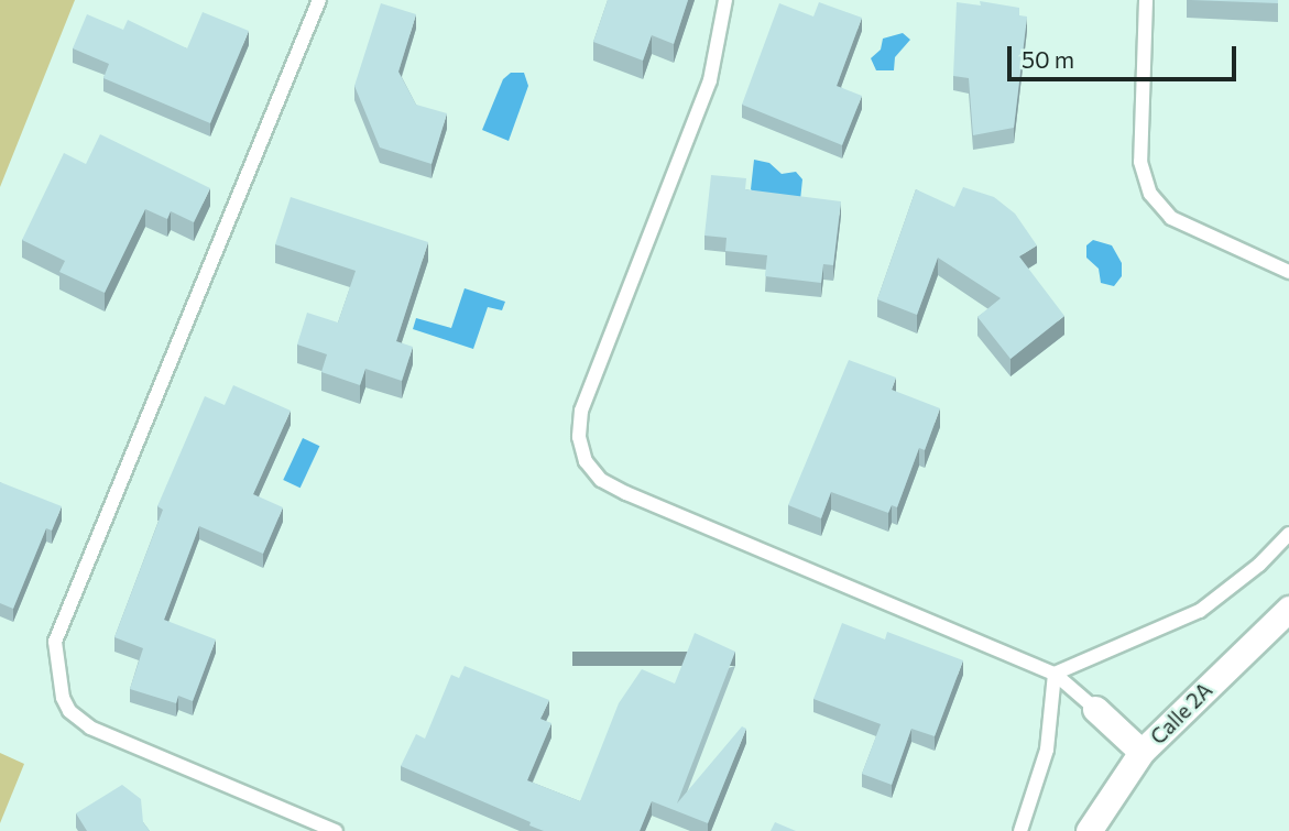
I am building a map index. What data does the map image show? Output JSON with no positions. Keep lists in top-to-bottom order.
{
  "streets": {
    "street": ["Calle 2A"]
  },
  "scale_bar": "50 m"
}
